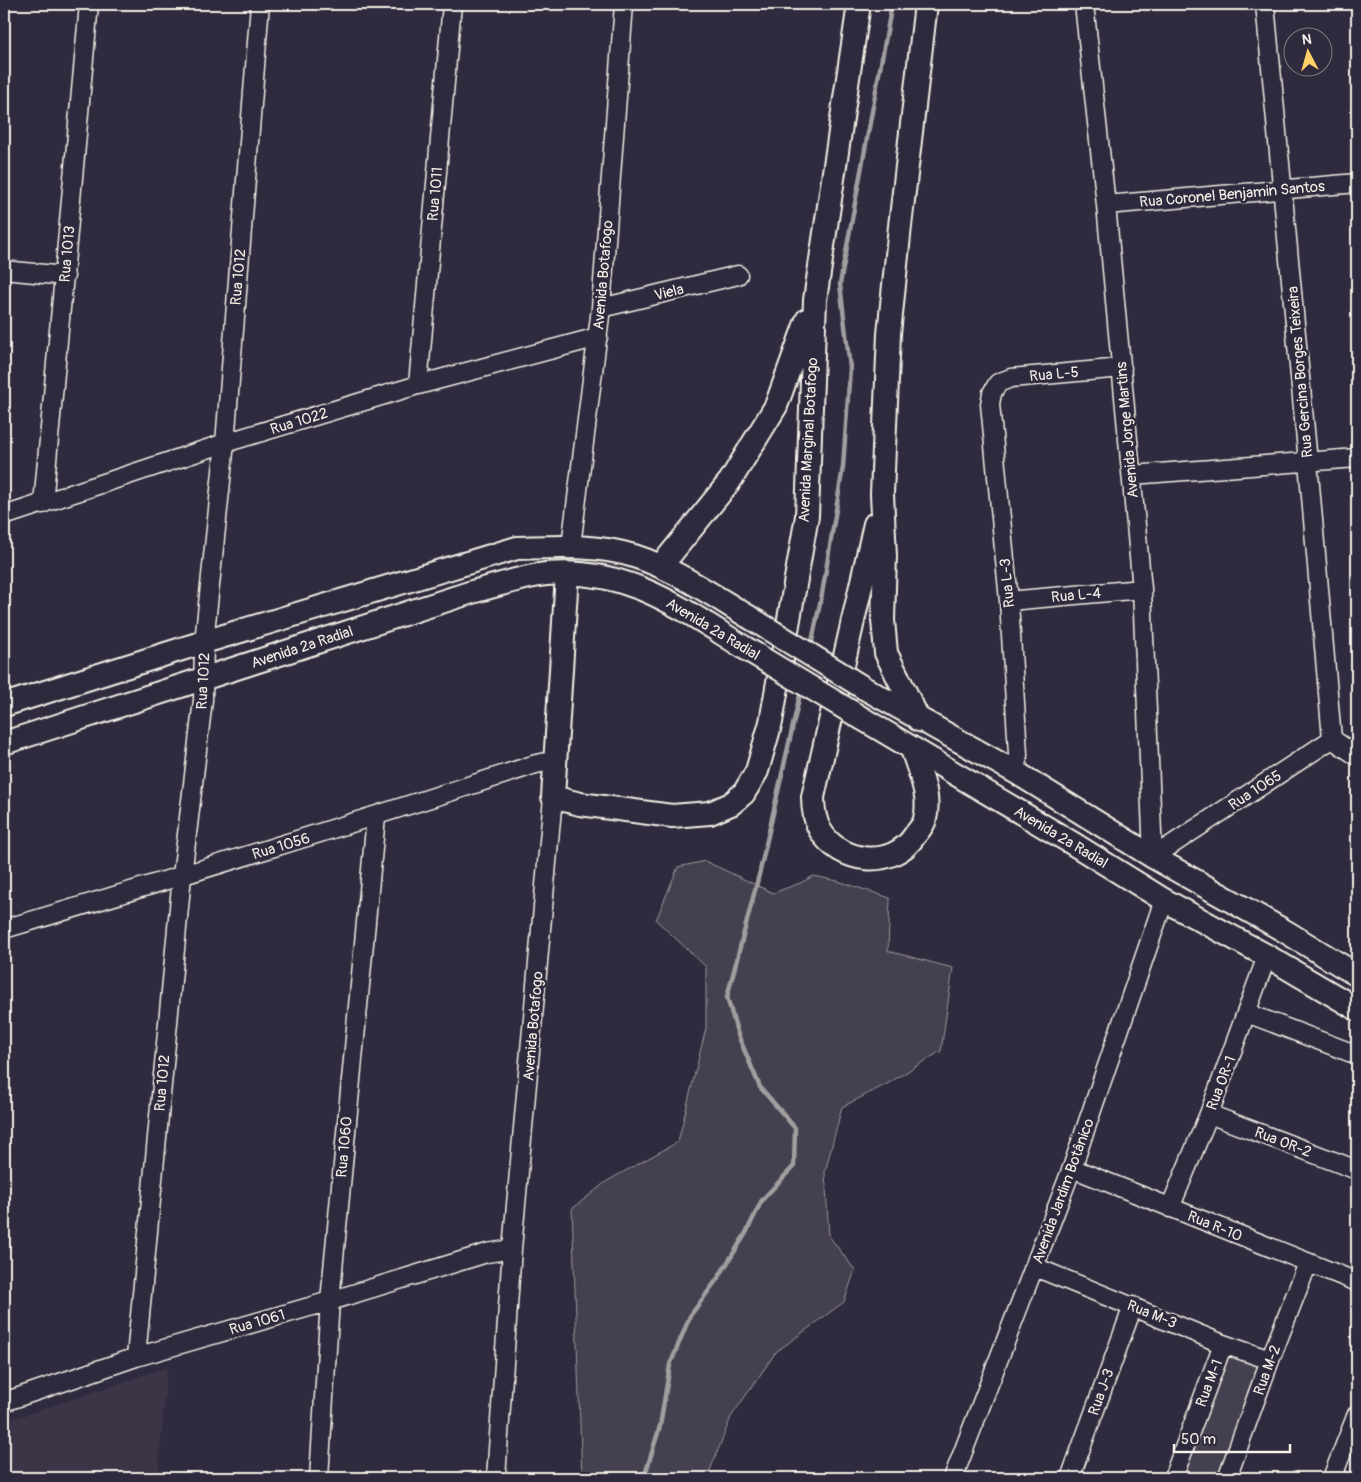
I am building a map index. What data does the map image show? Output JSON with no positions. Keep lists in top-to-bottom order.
{
  "streets": {
    "main road": ["Avenida Botafogo", "Avenida Marginal Botafogo", "Avenida 2ª Radial"],
    "street": [
      "Rua 1011",
      "Rua Coronel Benjamin Santos",
      "Rua 1013",
      "Rua 1012",
      "Viela",
      "Rua Gercina Borges Teixeira",
      "Rua L-5",
      "Rua 1022",
      "Avenida Jorge Martins",
      "Rua L-3",
      "Rua L-4",
      "Rua 1065",
      "Rua 1056",
      "Rua OR-1",
      "Rua OR-2",
      "Rua 1060",
      "Avenida Jardim Botânico",
      "Rua R-10",
      "Rua M-3",
      "Rua 1061",
      "Rua M-2",
      "Rua M-1",
      "Rua J-3"
    ]
  },
  "crossings": [
    ["Rua 1011", "Rua 1022"],
    ["Rua Coronel Benjamin Santos", "Rua Gercina Borges Teixeira"],
    ["Rua Coronel Benjamin Santos", "Avenida Jorge Martins"],
    ["Rua 1013", "Rua 1022"],
    ["Avenida Botafogo", "Viela"],
    ["Avenida Botafogo", "Rua 1022"],
    ["Avenida Botafogo", "Avenida Marginal Botafogo"],
    ["Avenida Botafogo", "Avenida 2ª Radial"],
    ["Avenida Botafogo", "Rua 1056"],
    ["Avenida Botafogo", "Rua 1061"],
    ["Rua 1012", "Rua 1022"],
    ["Rua 1012", "Avenida 2ª Radial"],
    ["Rua 1012", "Rua 1056"],
    ["Rua 1012", "Rua 1061"],
    ["Rua Gercina Borges Teixeira", "Rua 1065"],
    ["Rua L-5", "Avenida Jorge Martins"],
    ["Rua L-5", "Rua L-3"],
    ["Avenida Jorge Martins", "Rua L-4"],
    ["Avenida Jorge Martins", "Avenida 2ª Radial"],
    ["Avenida Jorge Martins", "Rua 1065"],
    ["Rua L-3", "Rua L-4"],
    ["Rua L-3", "Avenida 2ª Radial"],
    ["Avenida 2ª Radial", "Rua 1065"],
    ["Avenida 2ª Radial", "Rua OR-1"],
    ["Avenida 2ª Radial", "Avenida Jardim Botânico"],
    ["Rua 1056", "Rua 1060"],
    ["Rua OR-1", "Rua OR-2"],
    ["Rua OR-1", "Rua R-10"],
    ["Rua 1060", "Rua 1061"],
    ["Avenida Jardim Botânico", "Rua R-10"],
    ["Avenida Jardim Botânico", "Rua M-3"],
    ["Rua R-10", "Rua M-2"],
    ["Rua M-3", "Rua M-2"],
    ["Rua M-3", "Rua M-1"],
    ["Rua M-3", "Rua J-3"]
  ],
  "scale_bar": "50 m",
  "north": "top"
}
